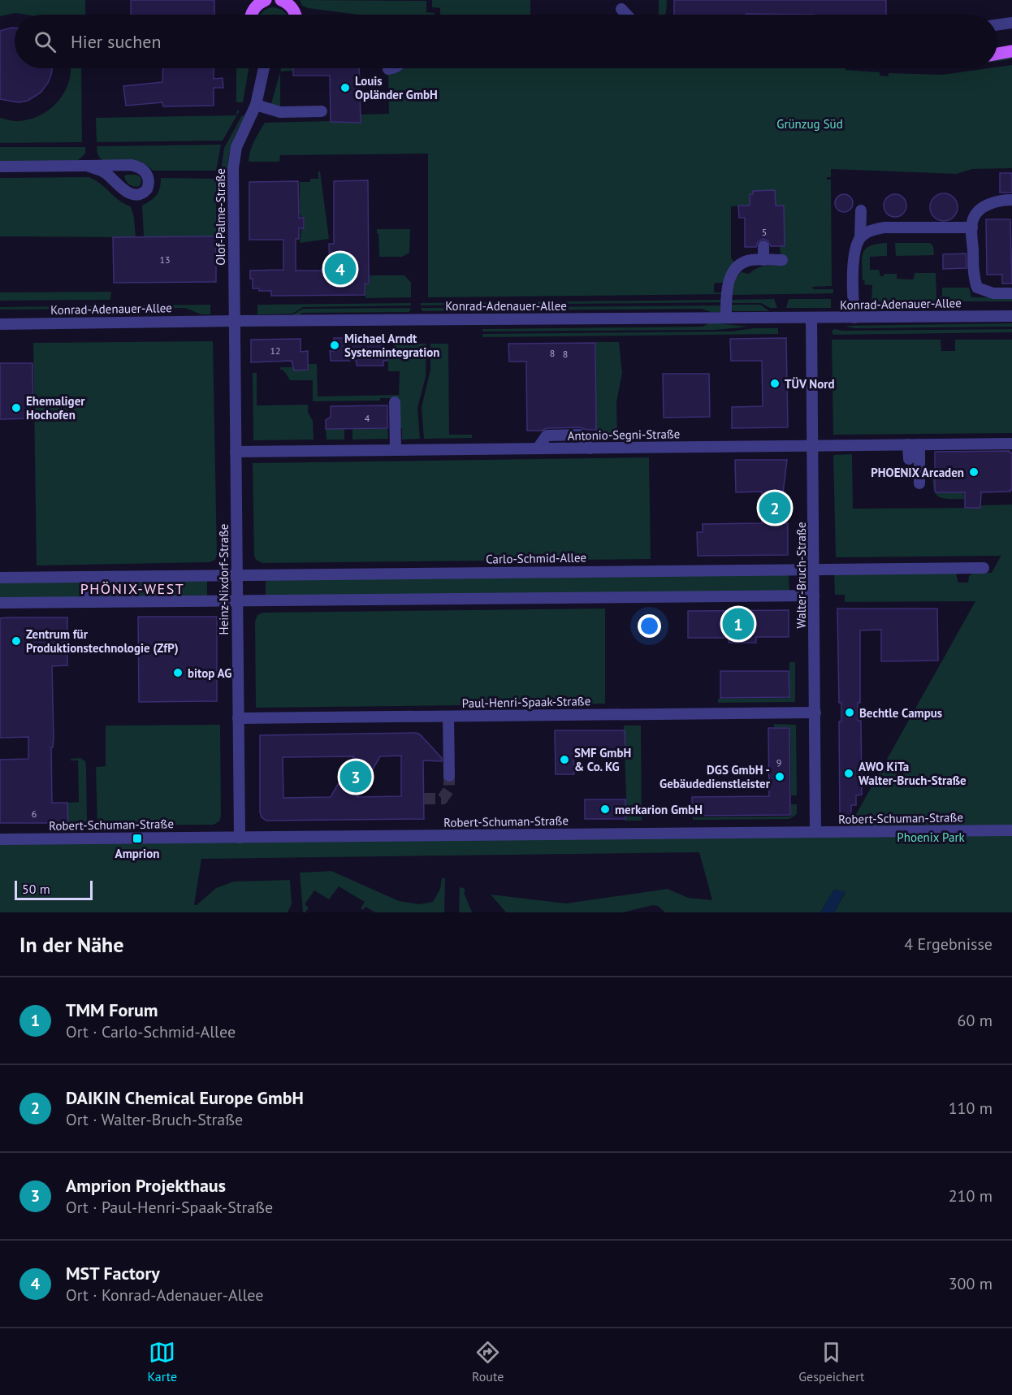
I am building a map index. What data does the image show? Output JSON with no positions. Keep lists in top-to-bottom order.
{
  "streets": {
    "street": [
      "Olof-Palme-Straße",
      "Konrad-Adenauer-Allee",
      "Antonio-Segni-Straße",
      "Carlo-Schmid-Allee",
      "Walter-Bruch-Straße",
      "Heinz-Nixdorf-Straße",
      "Paul-Henri-Spaak-Straße",
      "Robert-Schuman-Straße"
    ]
  },
  "crossings": [
    ["Olof-Palme-Straße", "Konrad-Adenauer-Allee"],
    ["Olof-Palme-Straße", "Heinz-Nixdorf-Straße"],
    ["Konrad-Adenauer-Allee", "Walter-Bruch-Straße"],
    ["Konrad-Adenauer-Allee", "Heinz-Nixdorf-Straße"],
    ["Antonio-Segni-Straße", "Walter-Bruch-Straße"],
    ["Antonio-Segni-Straße", "Heinz-Nixdorf-Straße"],
    ["Carlo-Schmid-Allee", "Walter-Bruch-Straße"],
    ["Carlo-Schmid-Allee", "Heinz-Nixdorf-Straße"],
    ["Walter-Bruch-Straße", "Paul-Henri-Spaak-Straße"],
    ["Walter-Bruch-Straße", "Robert-Schuman-Straße"],
    ["Heinz-Nixdorf-Straße", "Paul-Henri-Spaak-Straße"],
    ["Heinz-Nixdorf-Straße", "Robert-Schuman-Straße"]
  ],
  "districts": ["PHÖNIX-WEST"],
  "parks": ["Grünzug Süd", "Phoenix Park"],
  "places": {
    "other": [
      "Louis Opländer GmbH",
      "Michael Arndt Systemintegration",
      "TÜV Nord",
      "Ehemaliger Hochofen",
      "PHOENIX Arcaden",
      "Zentrum für Produktionstechnologie (ZfP)",
      "bitop AG",
      "Bechtle Campus",
      "SMF GmbH & Co. KG",
      "AWO KiTa Walter-Bruch-Straße",
      "DGS GmbH - Gebäudedienstleister",
      "merkarion GmbH"
    ],
    "transit": ["Amprion"]
  },
  "house_numbers": [
    "5",
    "13",
    "12",
    "8",
    "8",
    "4",
    "9",
    "6"
  ],
  "scale_bar": "50 m",
  "page": {
    "search": "Hier suchen",
    "pins": [
      "4",
      "2",
      "1",
      "3"
    ],
    "scale": "50 m",
    "heading": ["In der Nähe", "4 Ergebnisse"],
    "list": [
      {
        "mark": "1",
        "name": "TMM Forum",
        "note": "Ort · Carlo-Schmid-Allee",
        "value": "60 m"
      },
      {
        "mark": "2",
        "name": "DAIKIN Chemical Europe GmbH",
        "note": "Ort · Walter-Bruch-Straße",
        "value": "110 m"
      },
      {
        "mark": "3",
        "name": "Amprion Projekthaus",
        "note": "Ort · Paul-Henri-Spaak-Straße",
        "value": "210 m"
      },
      {
        "mark": "4",
        "name": "MST Factory",
        "note": "Ort · Konrad-Adenauer-Allee",
        "value": "300 m"
      }
    ],
    "nav": ["Karte", "Route", "Gespeichert"]
  }
}
